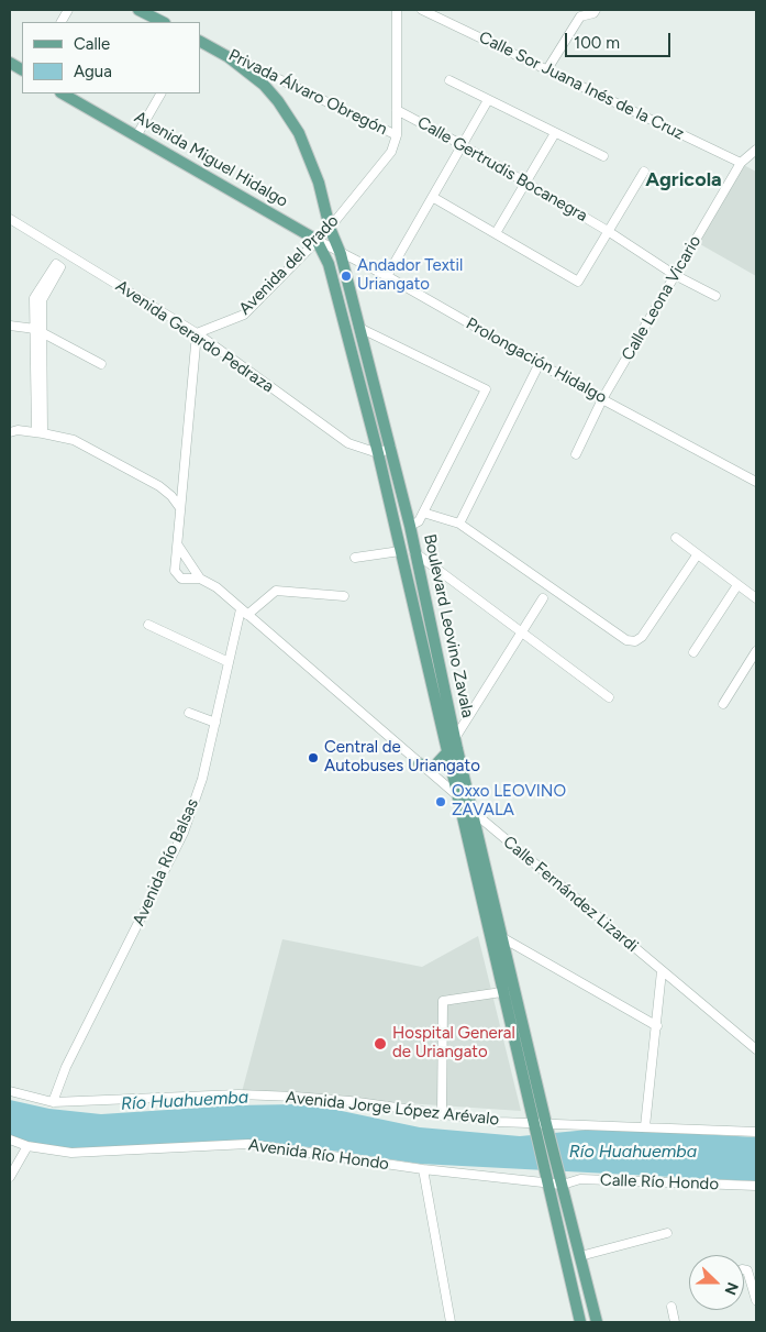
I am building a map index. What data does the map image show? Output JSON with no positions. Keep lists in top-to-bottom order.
{
  "streets": {
    "main road": ["Avenida Miguel Hidalgo", "Boulevard Leovino Zavala"],
    "street": [
      "Calle Sor Juana Inés de la Cruz",
      "Privada Álvaro Obregón",
      "Calle Gertrudis Bocanegra",
      "Avenida del Prado",
      "Calle Leona Vicario",
      "Avenida Gerardo Pedraza",
      "Prolongación Hidalgo",
      "Avenida Río Balsas",
      "Calle Fernández Lizardi",
      "Avenida Jorge López Arévalo",
      "Avenida Río Hondo",
      "Calle Río Hondo"
    ]
  },
  "crossings": [
    ["Calle Sor Juana Inés de la Cruz", "Calle Leona Vicario"],
    ["Privada Álvaro Obregón", "Avenida del Prado"],
    ["Privada Álvaro Obregón", "Boulevard Leovino Zavala"],
    ["Avenida Miguel Hidalgo", "Avenida del Prado"],
    ["Avenida Miguel Hidalgo", "Prolongación Hidalgo"],
    ["Avenida Miguel Hidalgo", "Boulevard Leovino Zavala"],
    ["Calle Gertrudis Bocanegra", "Avenida del Prado"],
    ["Calle Gertrudis Bocanegra", "Calle Leona Vicario"],
    ["Avenida del Prado", "Avenida Gerardo Pedraza"],
    ["Avenida del Prado", "Prolongación Hidalgo"],
    ["Avenida del Prado", "Boulevard Leovino Zavala"],
    ["Calle Leona Vicario", "Prolongación Hidalgo"],
    ["Avenida Gerardo Pedraza", "Boulevard Leovino Zavala"],
    ["Prolongación Hidalgo", "Boulevard Leovino Zavala"],
    ["Boulevard Leovino Zavala", "Calle Fernández Lizardi"],
    ["Boulevard Leovino Zavala", "Avenida Jorge López Arévalo"],
    ["Boulevard Leovino Zavala", "Avenida Río Hondo"],
    ["Boulevard Leovino Zavala", "Calle Río Hondo"],
    ["Avenida Río Balsas", "Calle Fernández Lizardi"],
    ["Avenida Río Balsas", "Avenida Jorge López Arévalo"],
    ["Avenida Río Hondo", "Calle Río Hondo"]
  ],
  "districts": ["Agricola"],
  "water": ["Río Huahuemba"],
  "places": [
    "Andador Textil Uriangato",
    "Central de Autobuses Uriangato",
    "Oxxo LEOVINO ZAVALA",
    "Hospital General de Uriangato"
  ],
  "legend": ["Calle", "Agua"],
  "scale_bar": "100 m",
  "north": "right"
}
